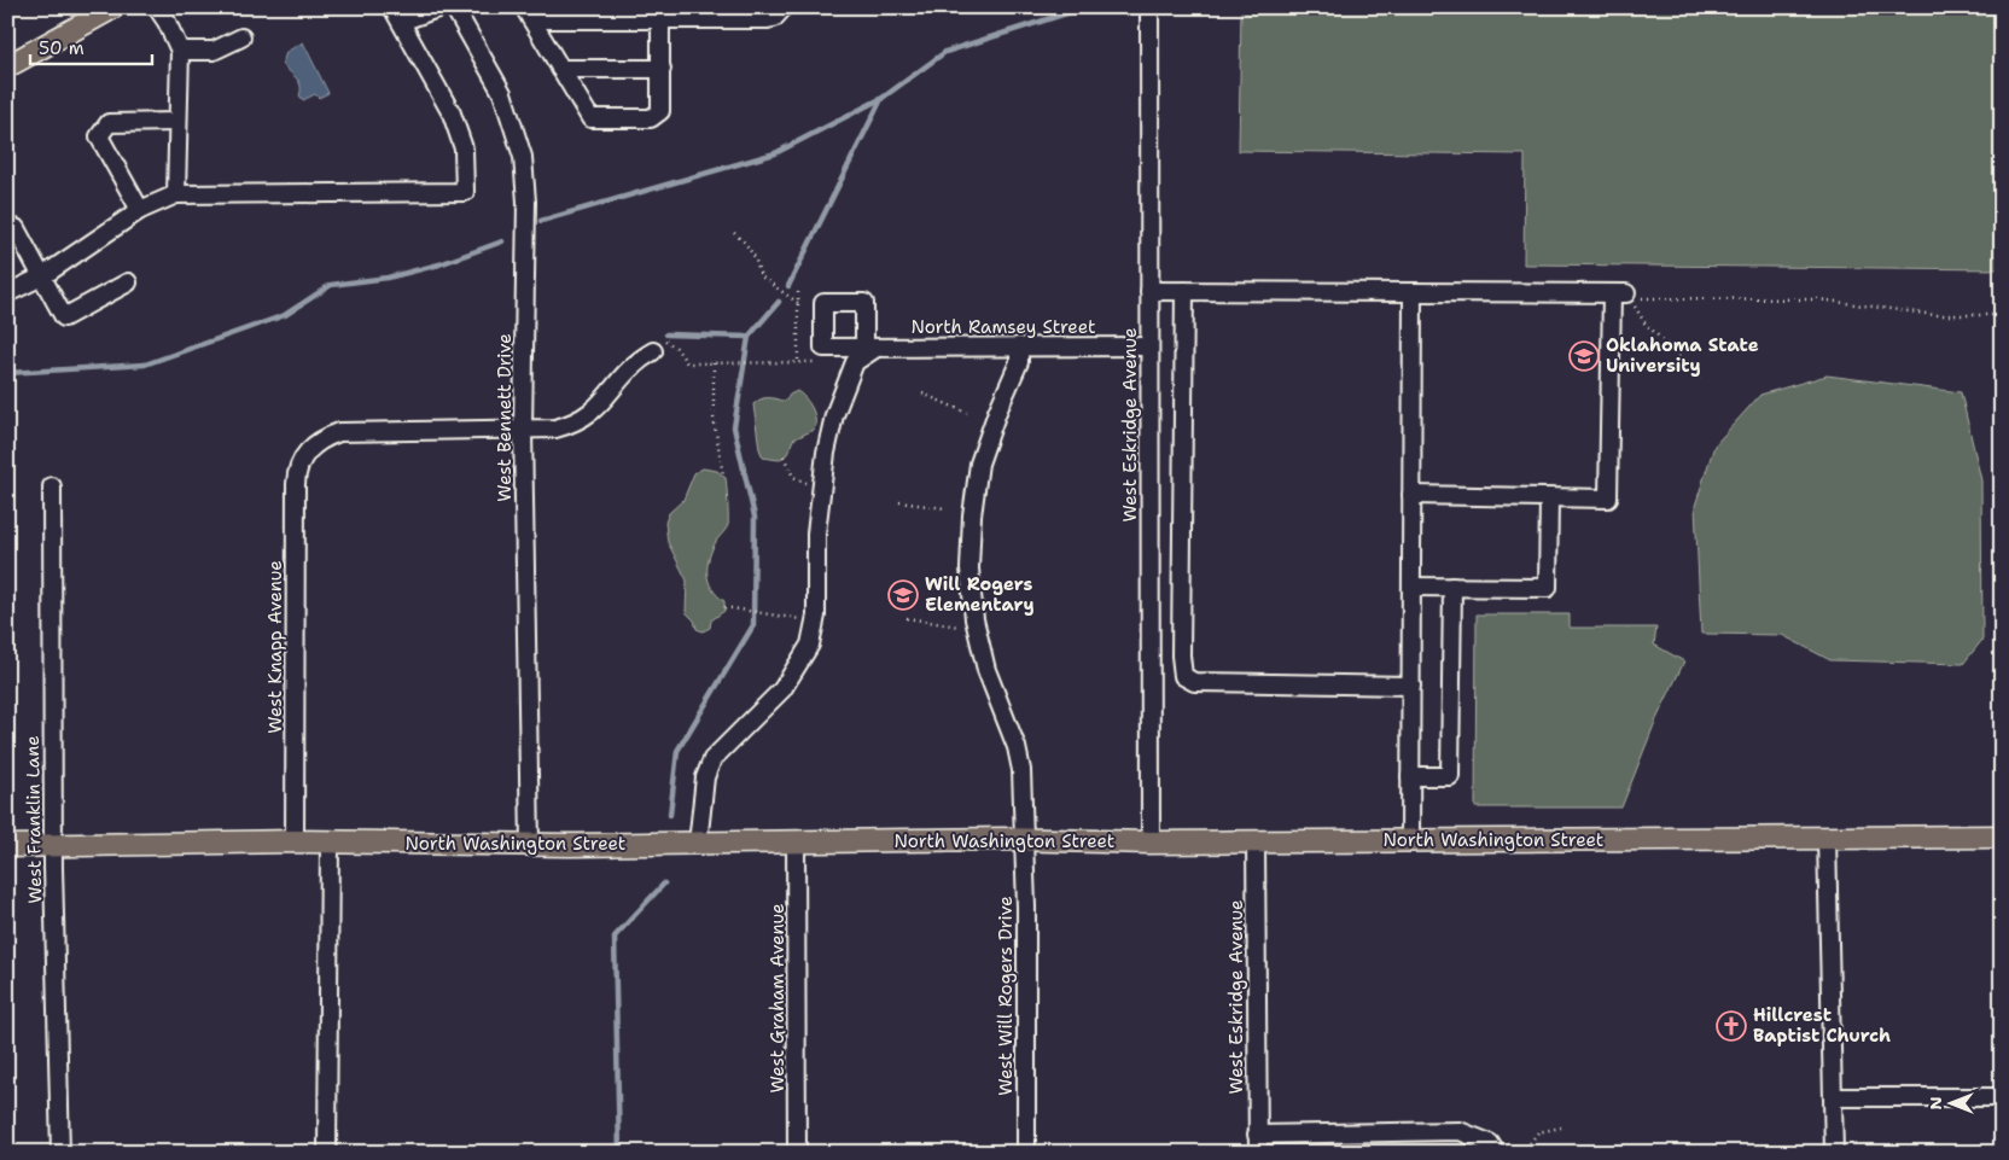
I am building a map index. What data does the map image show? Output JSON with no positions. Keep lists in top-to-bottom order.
{
  "streets": {
    "main road": ["North Washington Street"],
    "street": [
      "North Ramsey Street",
      "West Bennett Drive",
      "West Eskridge Avenue",
      "West Knapp Avenue",
      "West Franklin Lane",
      "West Will Rogers Drive",
      "West Graham Avenue"
    ]
  },
  "crossings": [
    ["North Ramsey Street", "West Eskridge Avenue"],
    ["North Ramsey Street", "West Will Rogers Drive"],
    ["West Bennett Drive", "West Knapp Avenue"],
    ["West Bennett Drive", "North Washington Street"],
    ["West Eskridge Avenue", "North Washington Street"],
    ["West Knapp Avenue", "North Washington Street"],
    ["West Franklin Lane", "North Washington Street"],
    ["North Washington Street", "West Will Rogers Drive"],
    ["North Washington Street", "West Graham Avenue"]
  ],
  "places": {
    "school or university": ["Oklahoma State University", "Will Rogers Elementary"],
    "church": ["Hillcrest Baptist Church"]
  },
  "scale_bar": "50 m",
  "north": "left"
}
